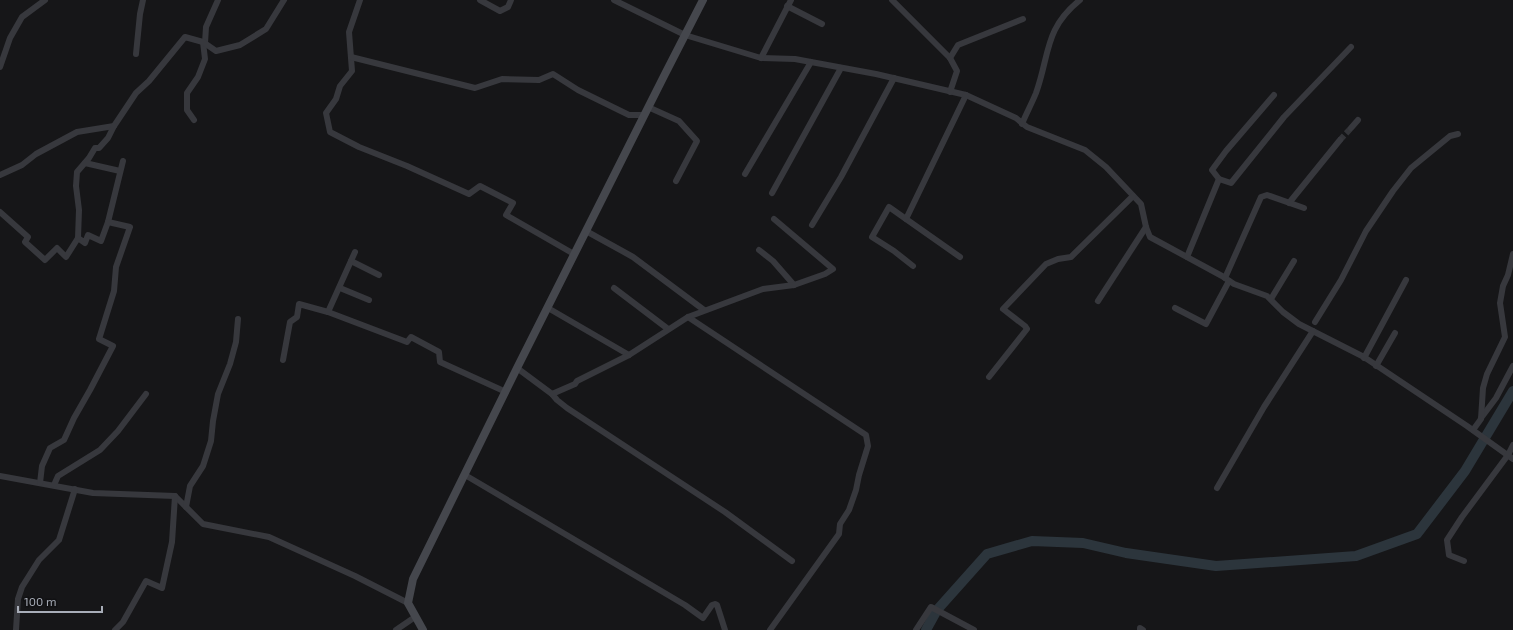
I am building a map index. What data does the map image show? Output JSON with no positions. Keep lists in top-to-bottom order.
{
  "scale_bar": "100 m"
}
